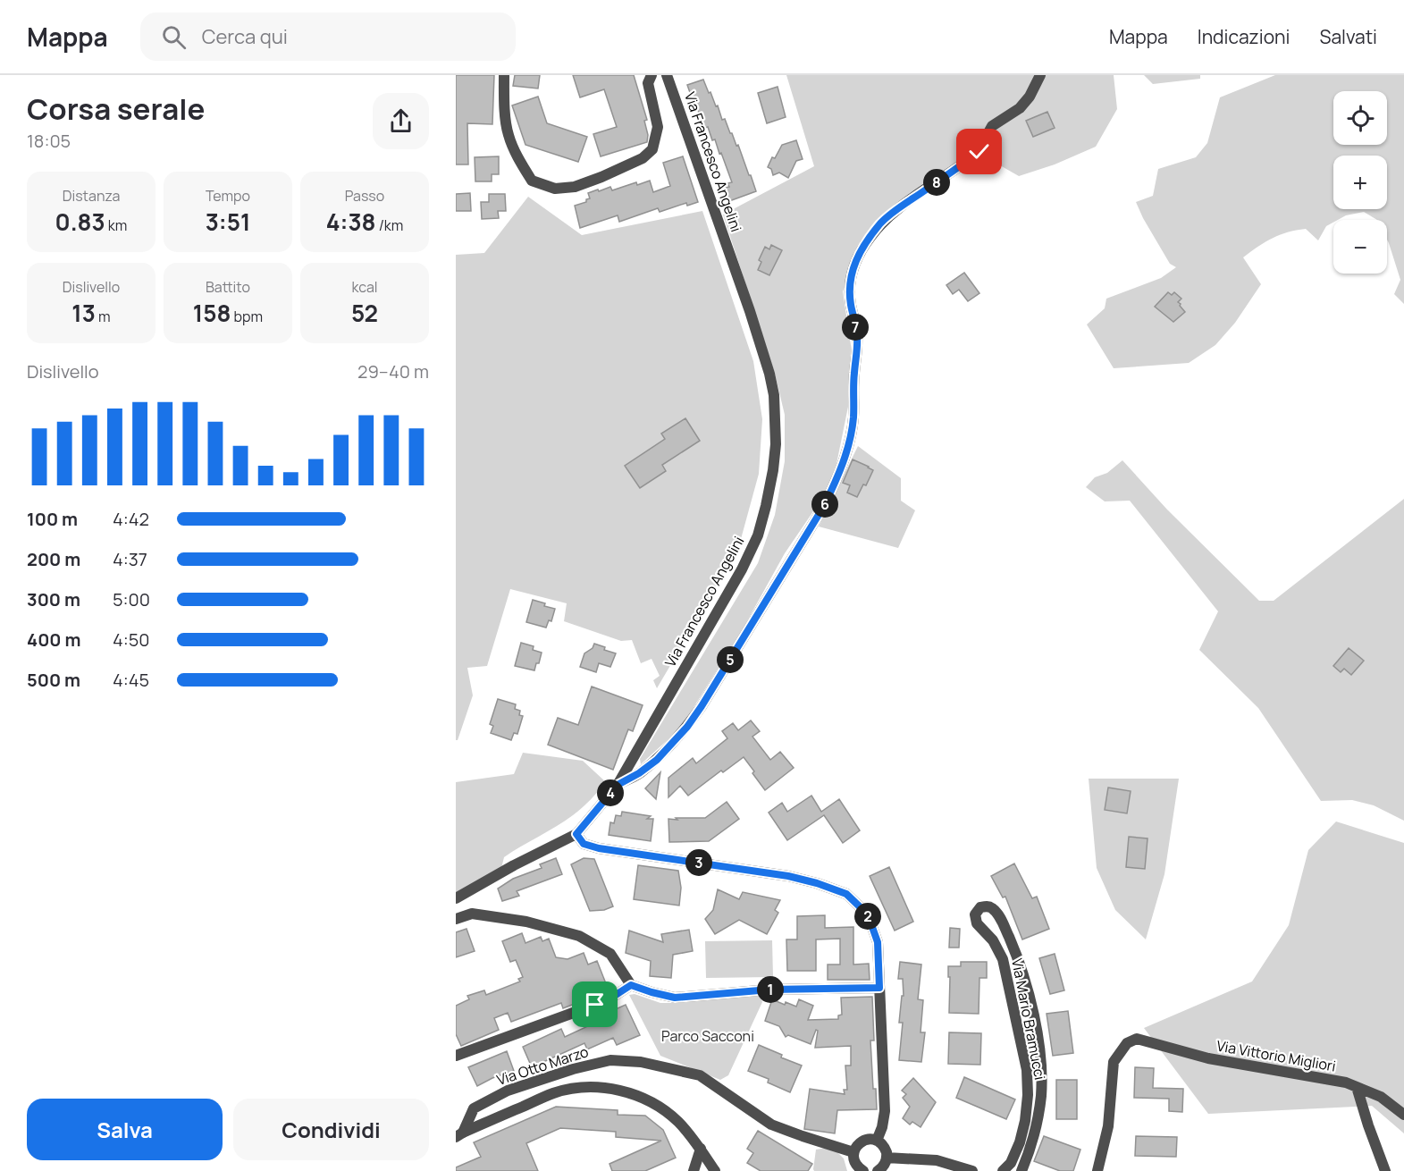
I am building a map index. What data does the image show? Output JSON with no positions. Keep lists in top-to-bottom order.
{
  "streets": {
    "street": [
      "Via Francesco Angelini",
      "Via Mario Bramucci",
      "Via Vittorio Migliori",
      "Via Otto Marzo"
    ]
  },
  "parks": ["Parco Sacconi"],
  "page": {
    "header": "Mappa",
    "search": "Cerca qui",
    "nav": ["Mappa", "Indicazioni", "Salvati"],
    "heading": ["Corsa serale", "18:05"],
    "map_buttons": ["+", "−"],
    "stats": [
      ["Distanza", "0.83 km"],
      ["Tempo", "3:51"],
      ["Passo", "4:38 /km"],
      ["Dislivello", "13 m"],
      ["Battito", "158 bpm"],
      ["kcal", "52"]
    ],
    "pins": [
      "8",
      "7",
      "6",
      "5",
      "4",
      "3",
      "2",
      "1"
    ],
    "chart": ["Dislivello", "29–40 m"],
    "list": [
      {
        "name": "100 m",
        "note": "4:42"
      },
      {
        "name": "200 m",
        "note": "4:37"
      },
      {
        "name": "300 m",
        "note": "5:00"
      },
      {
        "name": "400 m",
        "note": "4:50"
      },
      {
        "name": "500 m",
        "note": "4:45"
      }
    ],
    "buttons": ["Salva", "Condividi"]
  }
}
